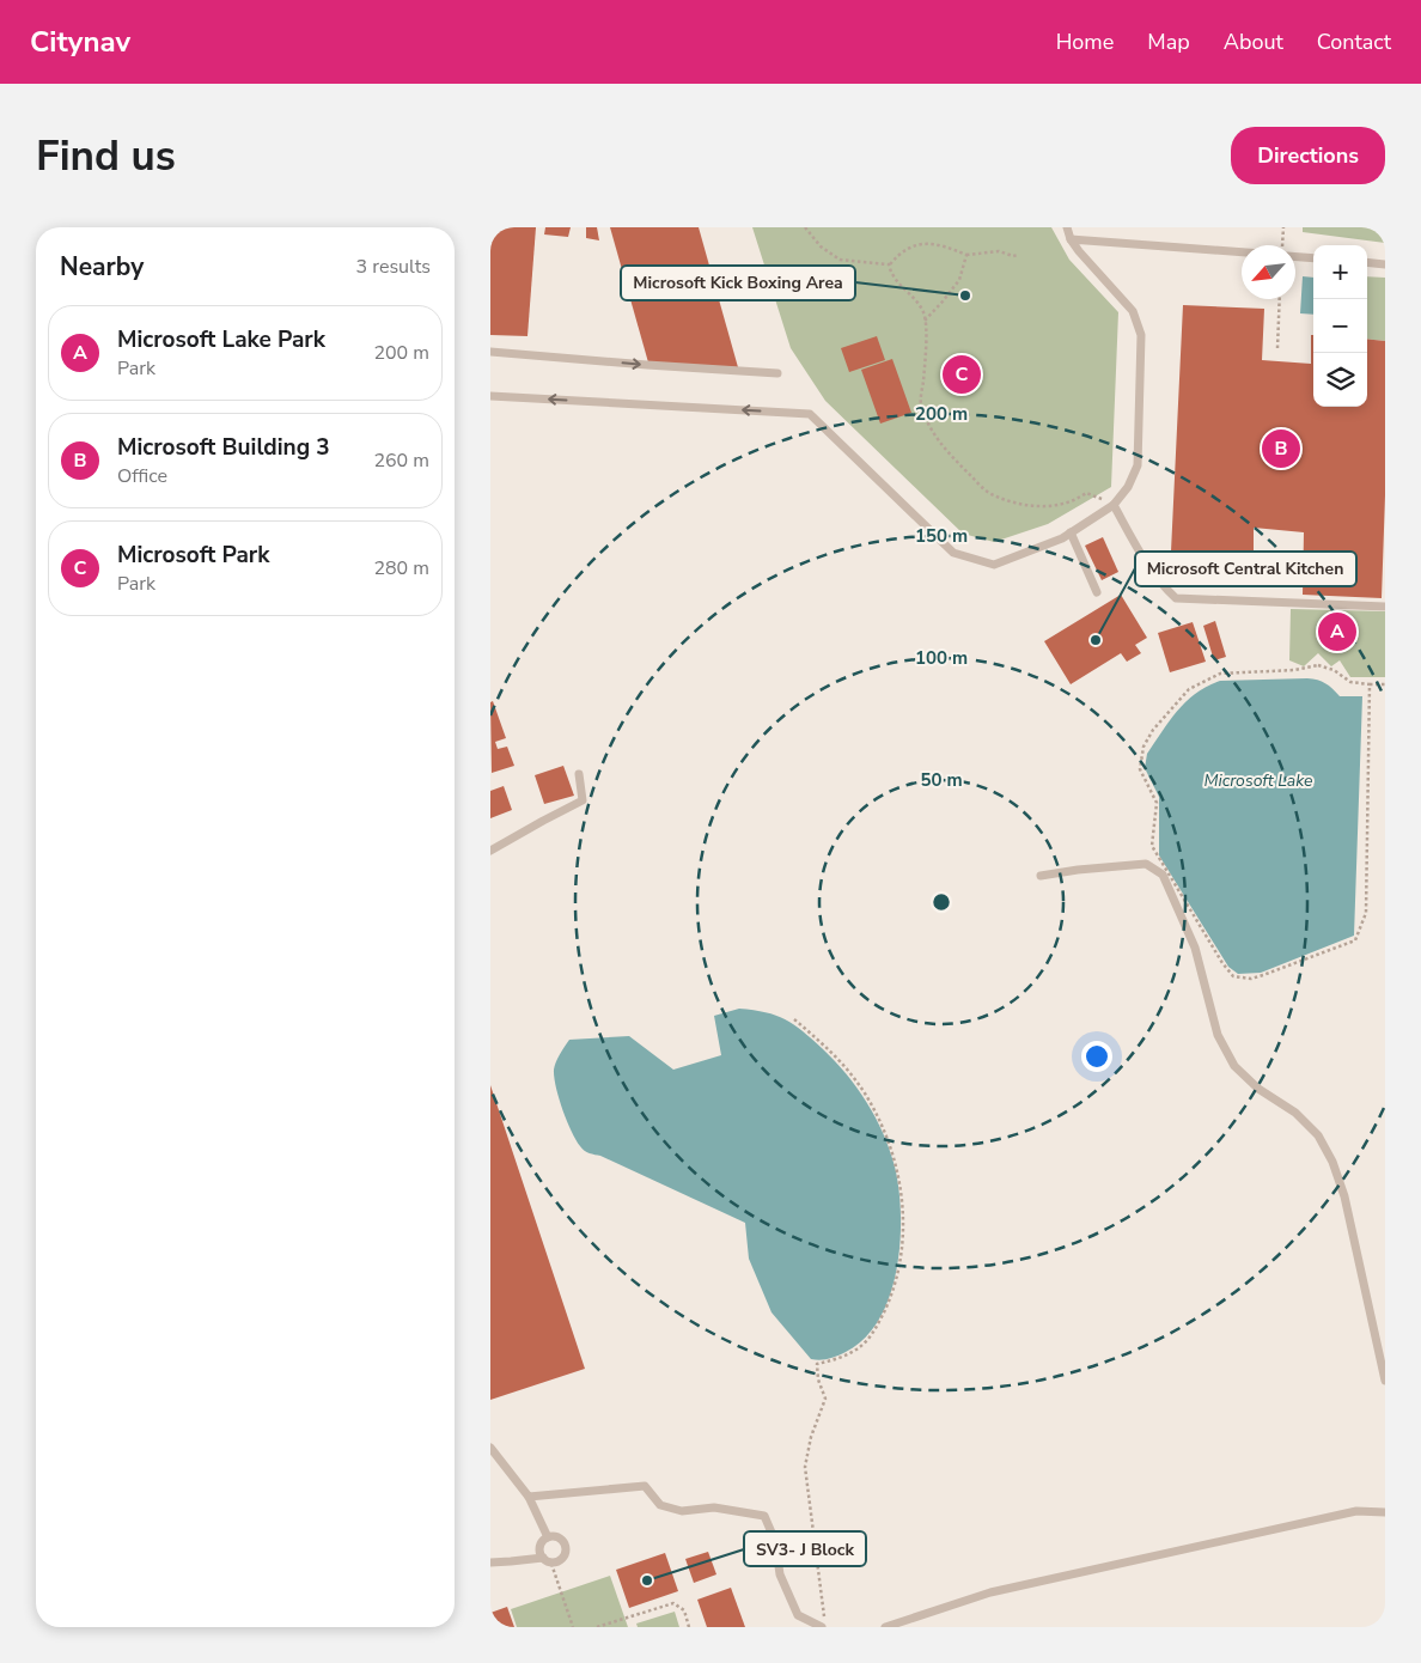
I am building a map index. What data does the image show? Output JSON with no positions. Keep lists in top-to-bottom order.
{
  "water": ["Microsoft Lake"],
  "places": ["Microsoft Kick Boxing Area", "Microsoft Central Kitchen", "SV3- J Block"],
  "north": "bottom left",
  "page": {
    "header": "Citynav",
    "nav": [
      "Home",
      "Map",
      "About",
      "Contact"
    ],
    "buttons": "Directions",
    "title": "Find us",
    "heading": ["Nearby", "3 results"],
    "map_buttons": ["+", "−"],
    "list": [
      {
        "mark": "A",
        "name": "Microsoft Lake Park",
        "note": "Park",
        "value": "200 m"
      },
      {
        "mark": "B",
        "name": "Microsoft Building 3",
        "note": "Office",
        "value": "260 m"
      },
      {
        "mark": "C",
        "name": "Microsoft Park",
        "note": "Park",
        "value": "280 m"
      }
    ],
    "pins": ["C", "B", "A"]
  },
  "rings": [
    "200 m",
    "150 m",
    "100 m",
    "50 m"
  ]
}
